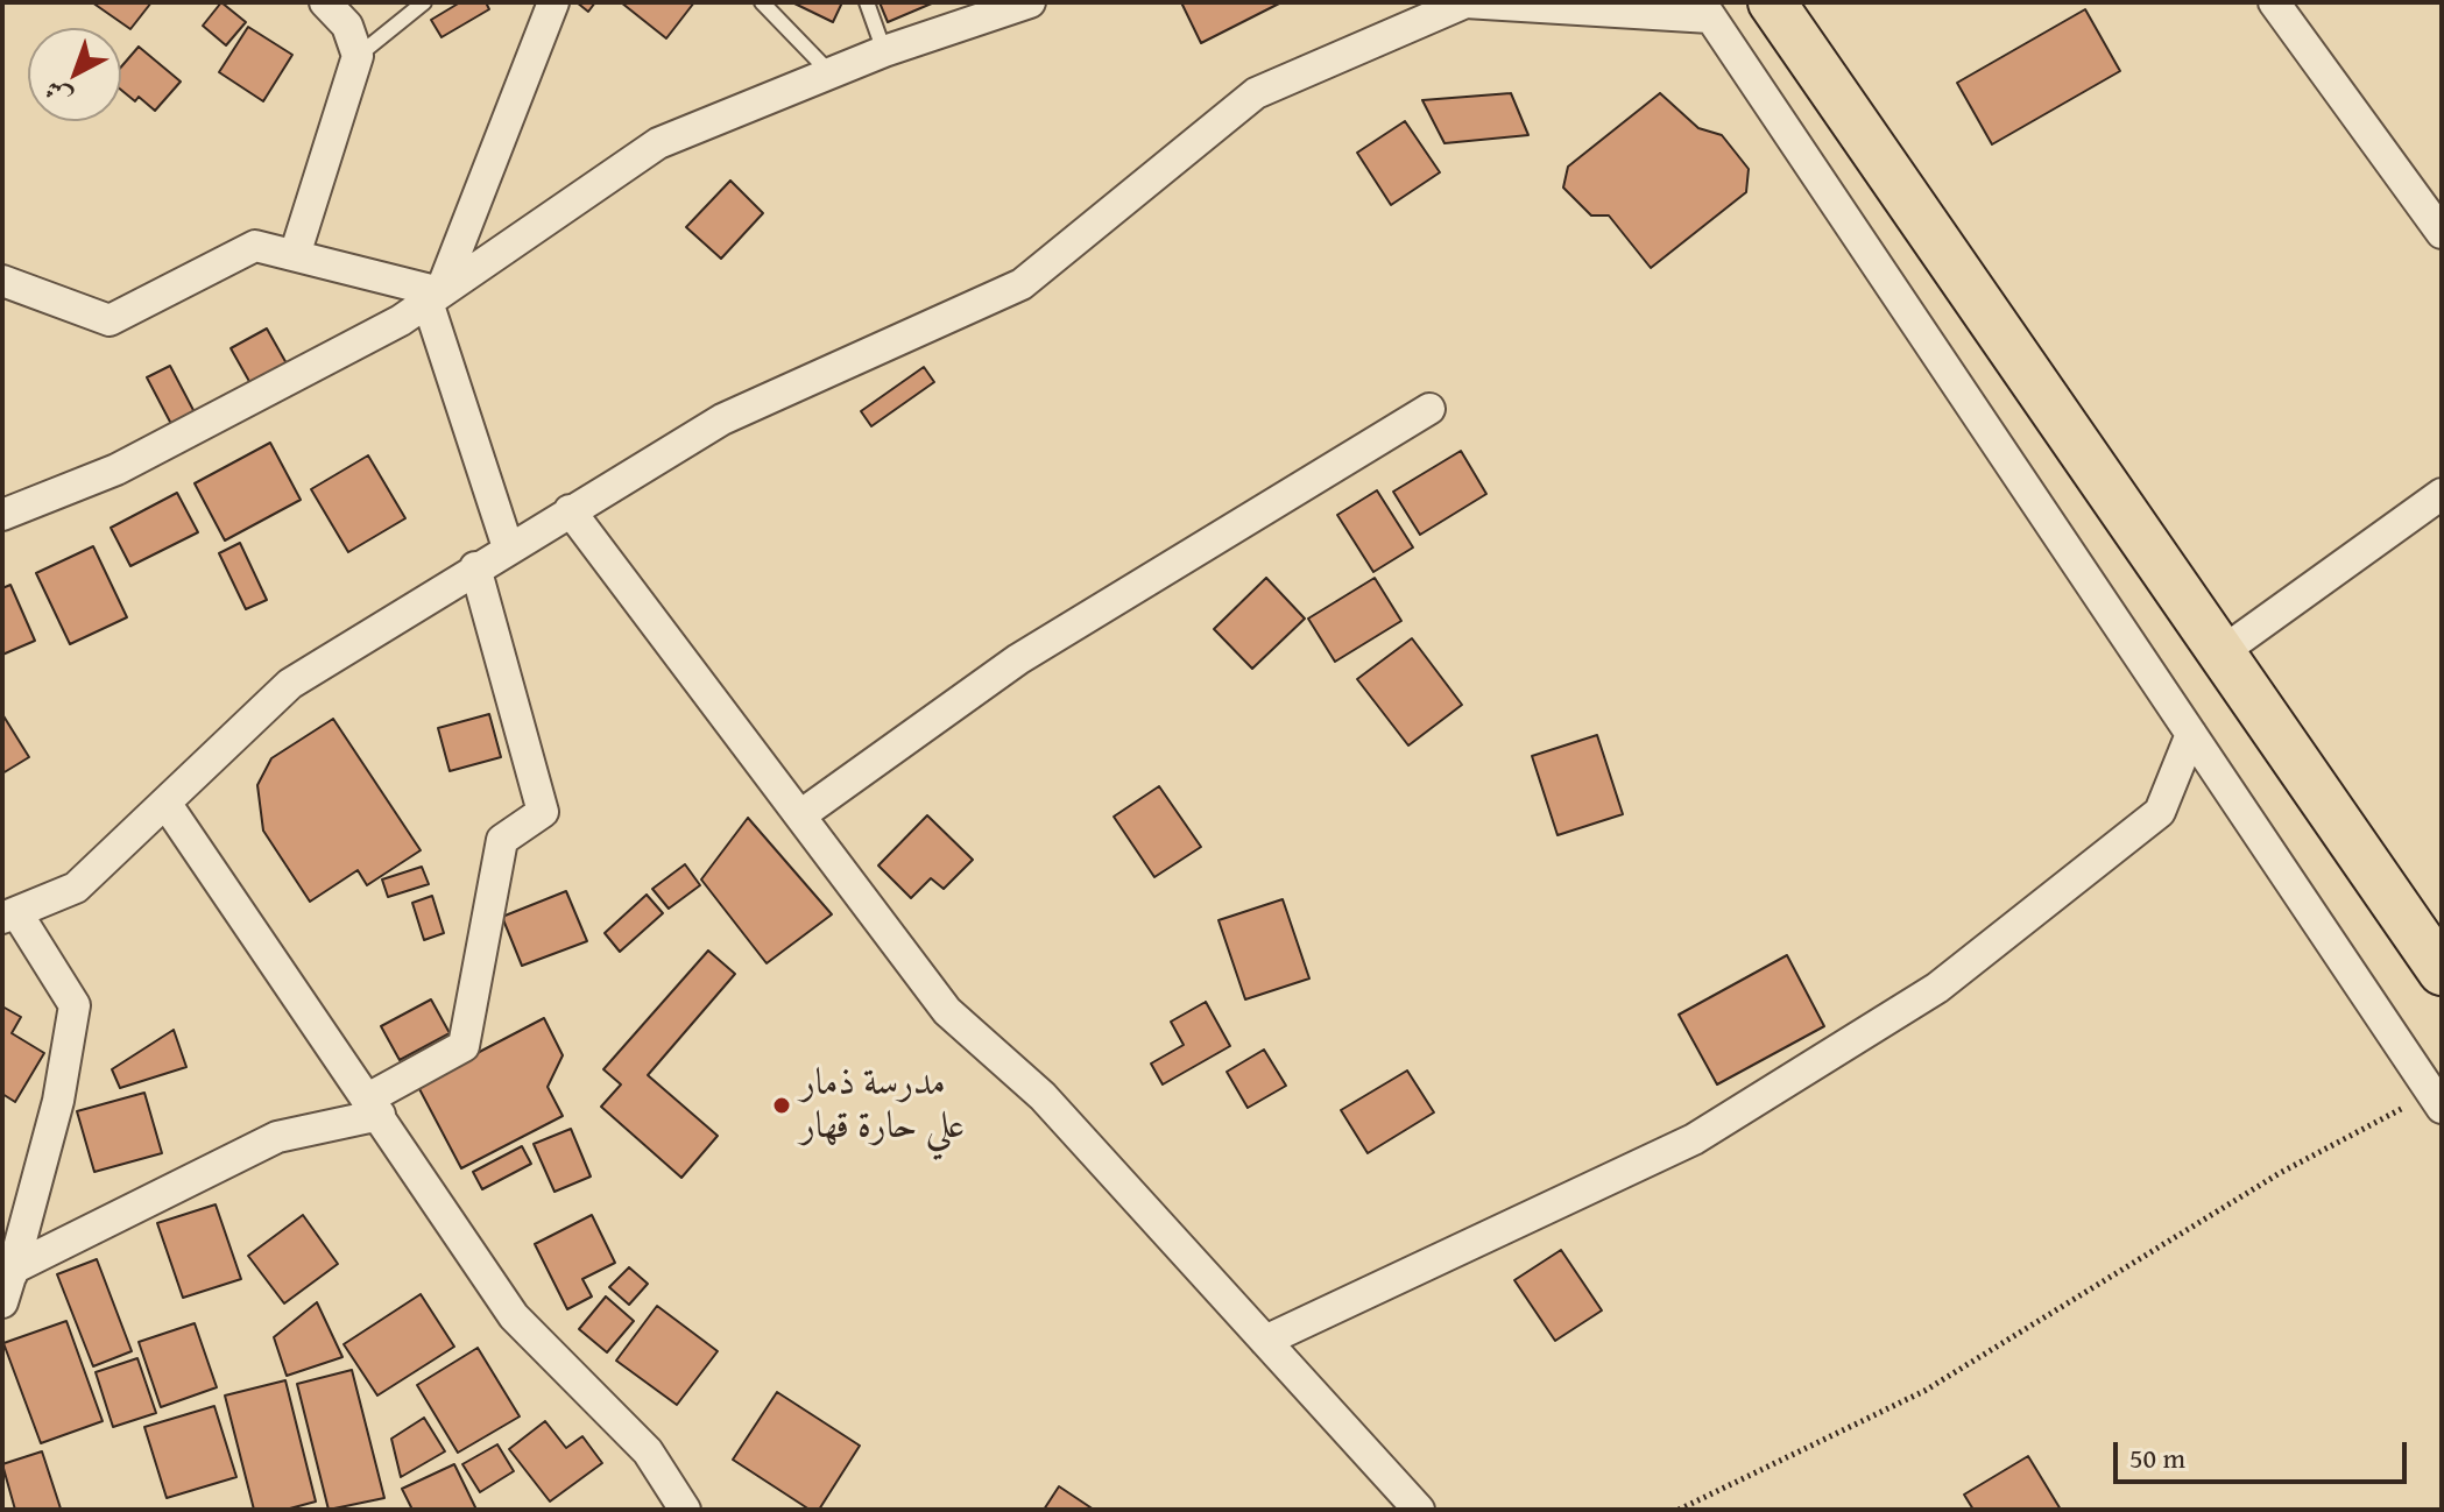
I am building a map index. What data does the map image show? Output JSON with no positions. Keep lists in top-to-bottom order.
{
  "places": ["مدرسة ذمار علي حارة قهار"],
  "scale_bar": "50 m",
  "north": "bottom left"
}
